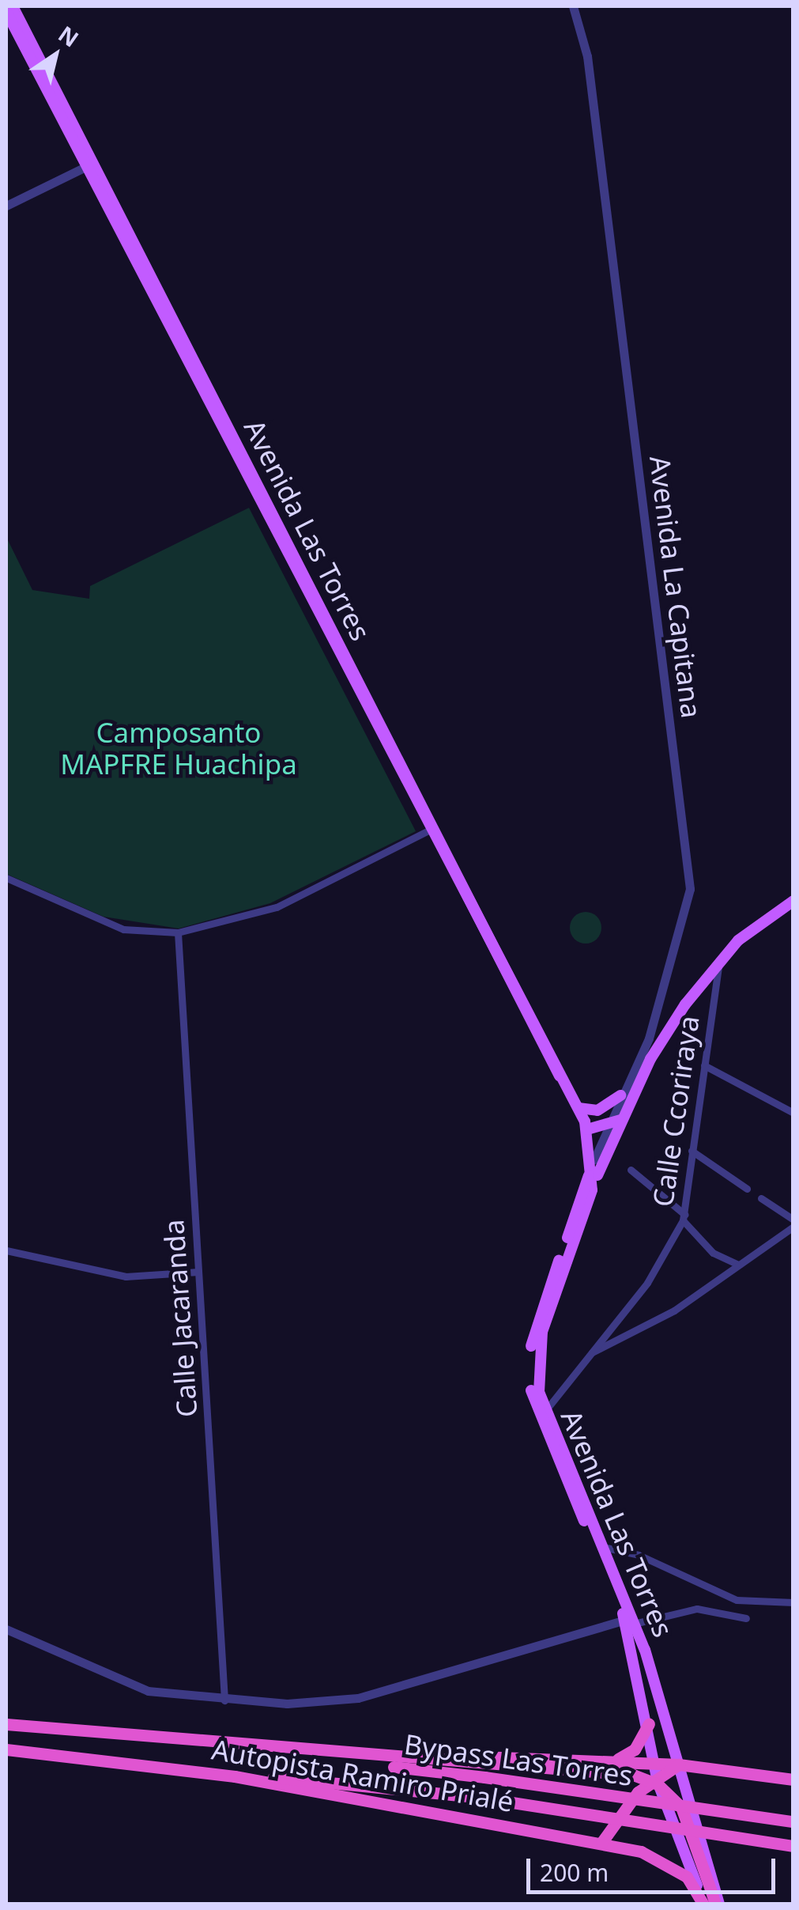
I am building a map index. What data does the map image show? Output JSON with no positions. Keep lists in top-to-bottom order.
{
  "streets": {
    "highway": ["Avenida Las Torres", "Bypass Las Torres", "Autopista Ramiro Prialé"],
    "street": ["Avenida La Capitana", "Calle Ccoriraya", "Calle Jacaranda"]
  },
  "crossings": [
    ["Avenida Las Torres", "Avenida La Capitana"],
    ["Avenida Las Torres", "Calle Ccoriraya"],
    ["Avenida Las Torres", "Autopista Ramiro Prialé"],
    ["Bypass Las Torres", "Autopista Ramiro Prialé"]
  ],
  "parks": ["Camposanto MAPFRE Huachipa"],
  "scale_bar": "200 m",
  "north": "top right"
}
